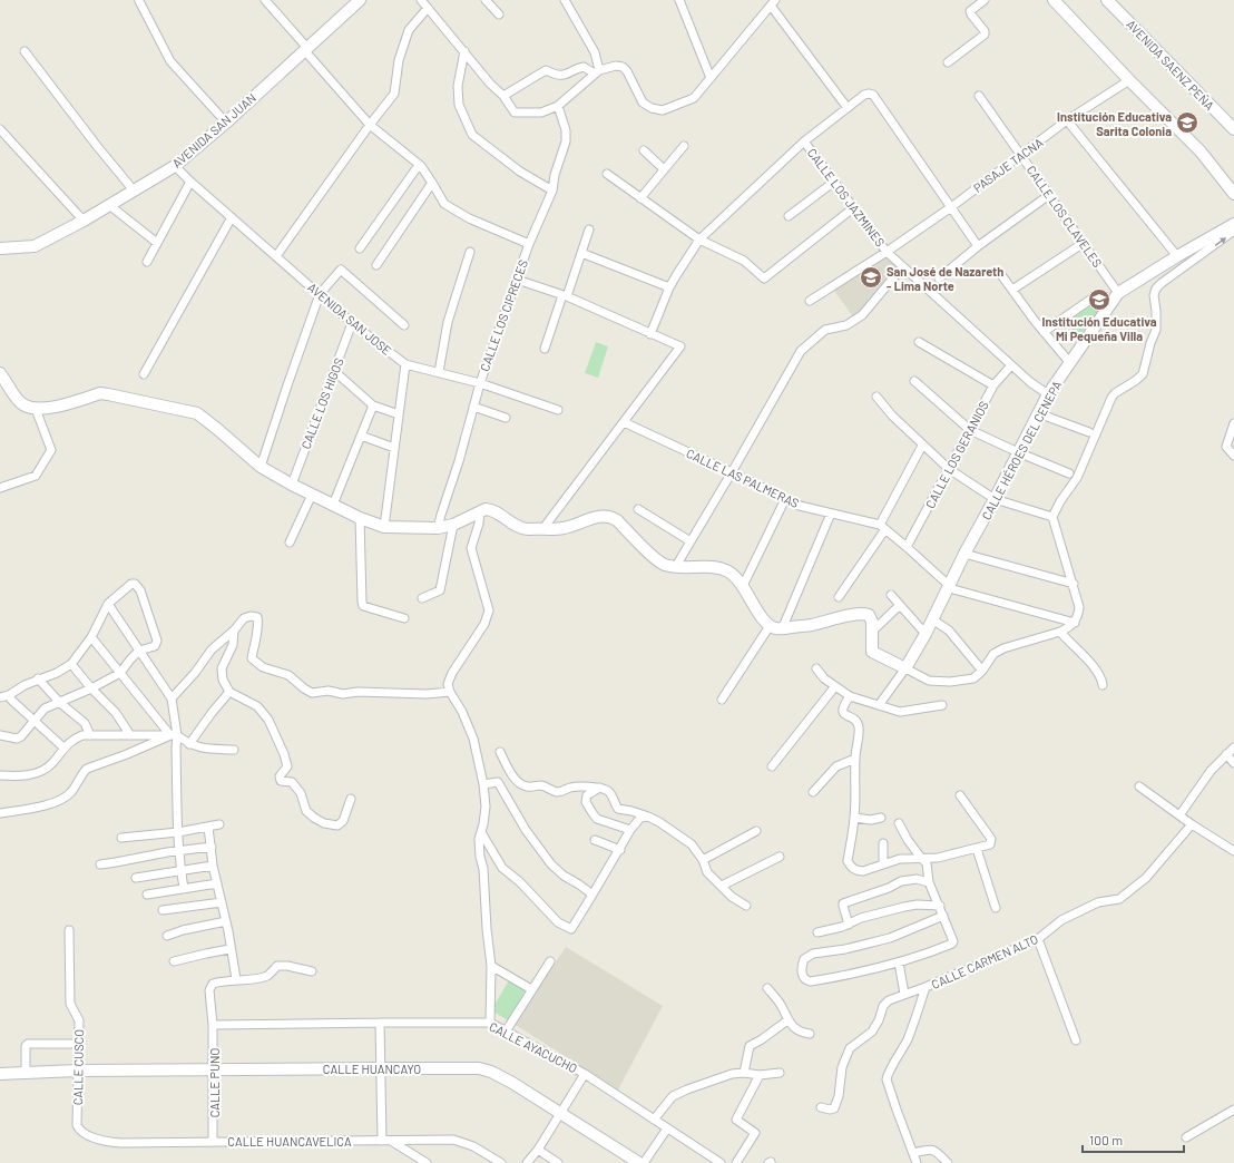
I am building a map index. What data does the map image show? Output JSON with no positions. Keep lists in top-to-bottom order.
{
  "streets": {
    "street": [
      "AVENIDA SAENZ PEÑA",
      "AVENIDA SAN JUAN",
      "PASAJE TACNA",
      "CALLE LOS JAZMINES",
      "CALLE LOS CLAVELES",
      "CALLE LOS CIPRECES",
      "AVENIDA SAN JOSE",
      "CALLE LOS HIGOS",
      "CALLE HÉROES DEL CENEPA",
      "CALLE LOS GERANIOS",
      "CALLE LAS PALMERAS",
      "CALLE CARMEN ALTO",
      "CALLE AYACUCHO",
      "CALLE CUSCO",
      "CALLE HUANCAYO",
      "CALLE PUNO",
      "CALLE HUANCAVELICA"
    ]
  },
  "crossings": [
    ["AVENIDA SAN JUAN", "AVENIDA SAN JOSE"],
    ["PASAJE TACNA", "CALLE LOS JAZMINES"],
    ["PASAJE TACNA", "CALLE LOS CLAVELES"],
    ["CALLE LOS JAZMINES", "CALLE HÉROES DEL CENEPA"],
    ["CALLE LOS JAZMINES", "CALLE LOS GERANIOS"],
    ["CALLE LOS CLAVELES", "CALLE HÉROES DEL CENEPA"],
    ["CALLE LOS CIPRECES", "AVENIDA SAN JOSE"],
    ["AVENIDA SAN JOSE", "CALLE LOS HIGOS"],
    ["CALLE HÉROES DEL CENEPA", "CALLE LAS PALMERAS"],
    ["CALLE LOS GERANIOS", "CALLE LAS PALMERAS"],
    ["CALLE AYACUCHO", "CALLE PUNO"],
    ["CALLE CUSCO", "CALLE HUANCAYO"],
    ["CALLE CUSCO", "CALLE HUANCAVELICA"],
    ["CALLE HUANCAYO", "CALLE PUNO"],
    ["CALLE PUNO", "CALLE HUANCAVELICA"]
  ],
  "places": {
    "school or university": ["Institución Educativa Sarita Colonia", "San José de Nazareth - Lima Norte", "Institución Educativa Mi Pequeña Villa"]
  },
  "scale_bar": "100 m"
}
